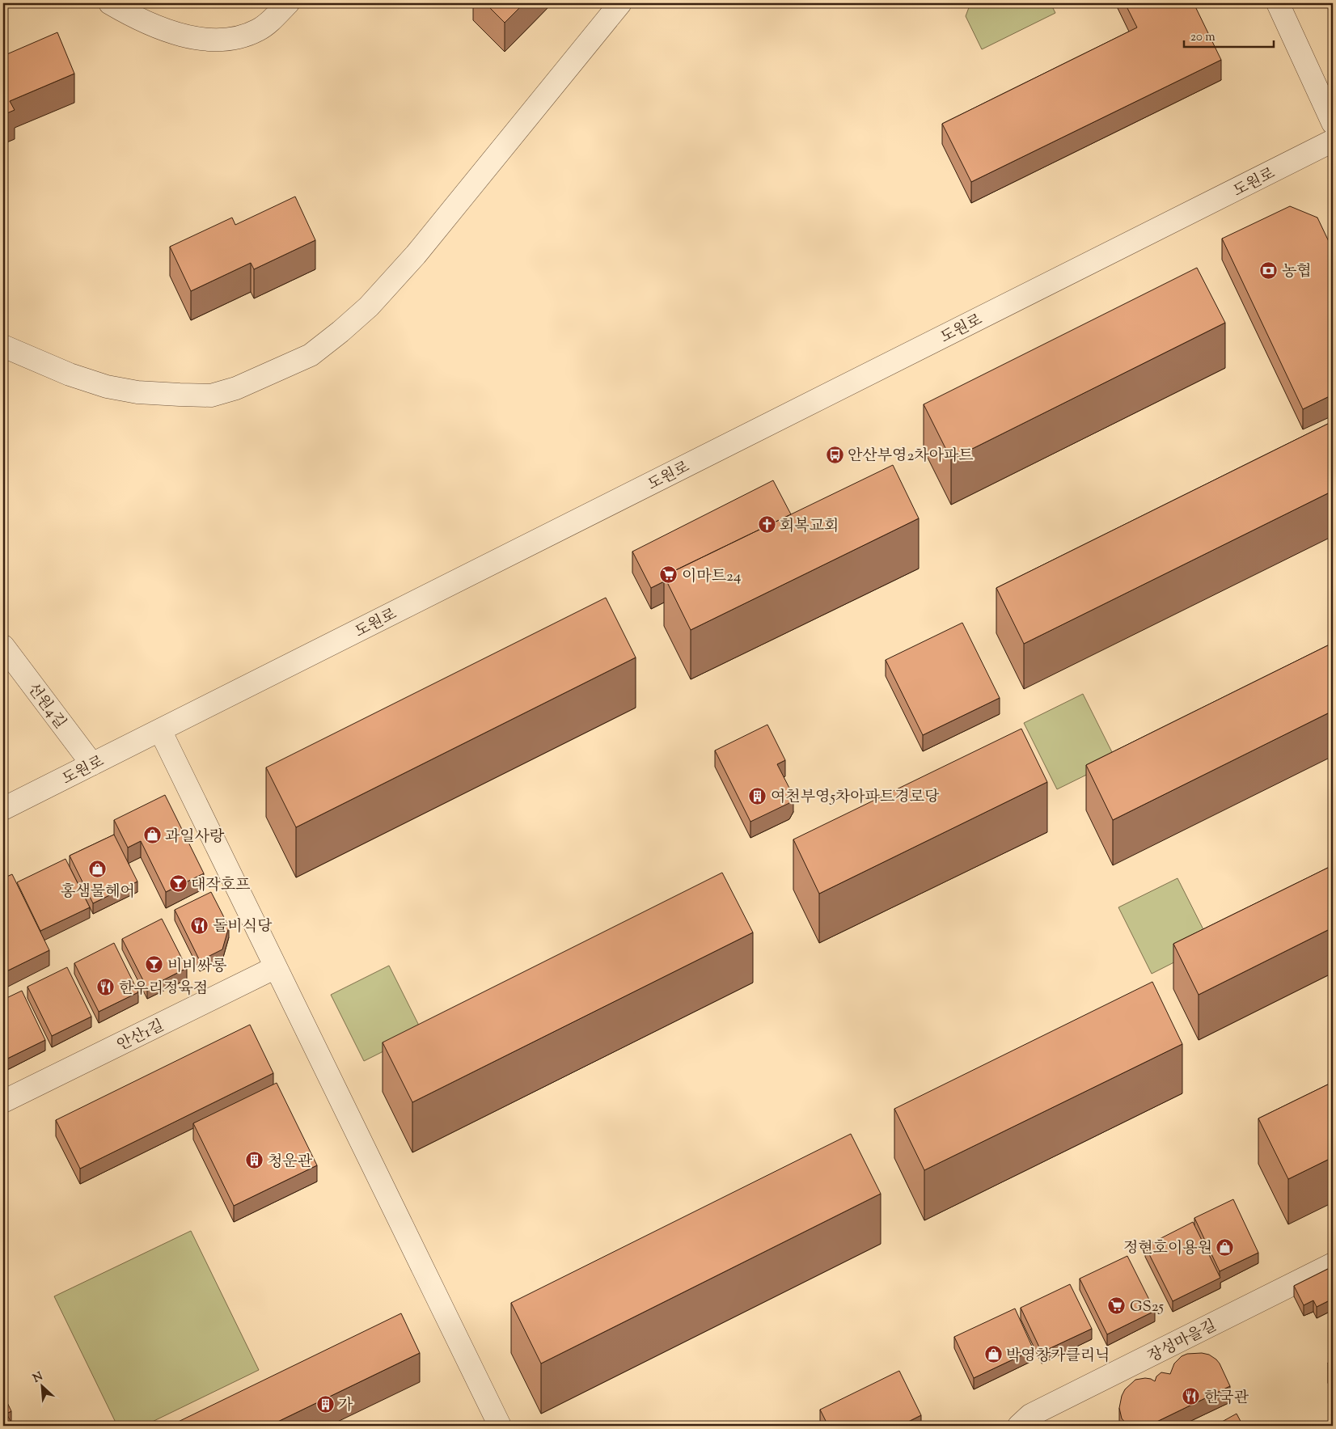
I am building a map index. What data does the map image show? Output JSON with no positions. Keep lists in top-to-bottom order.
{
  "streets": {
    "street": [
      "도원로",
      "선원4길",
      "안산1길",
      "장성마을길"
    ]
  },
  "crossings": [
    ["도원로", "선원4길"]
  ],
  "places": {
    "bank": ["농협"],
    "bus stop": ["안산부영2차아파트"],
    "church": ["회복교회"],
    "supermarket": ["이마트24", "GS25"],
    "building": ["여천부영5차아파트경로당", "청운관", "가"],
    "shop": [
      "과일사랑",
      "홍샘물헤어",
      "정현호이용원",
      "박영창카클리닉"
    ],
    "bar": ["대작호프", "비비싸롱"],
    "restaurant": ["돌비식당", "한우리정육점", "한국관"]
  },
  "scale_bar": "20 m",
  "north": "top left"
}
